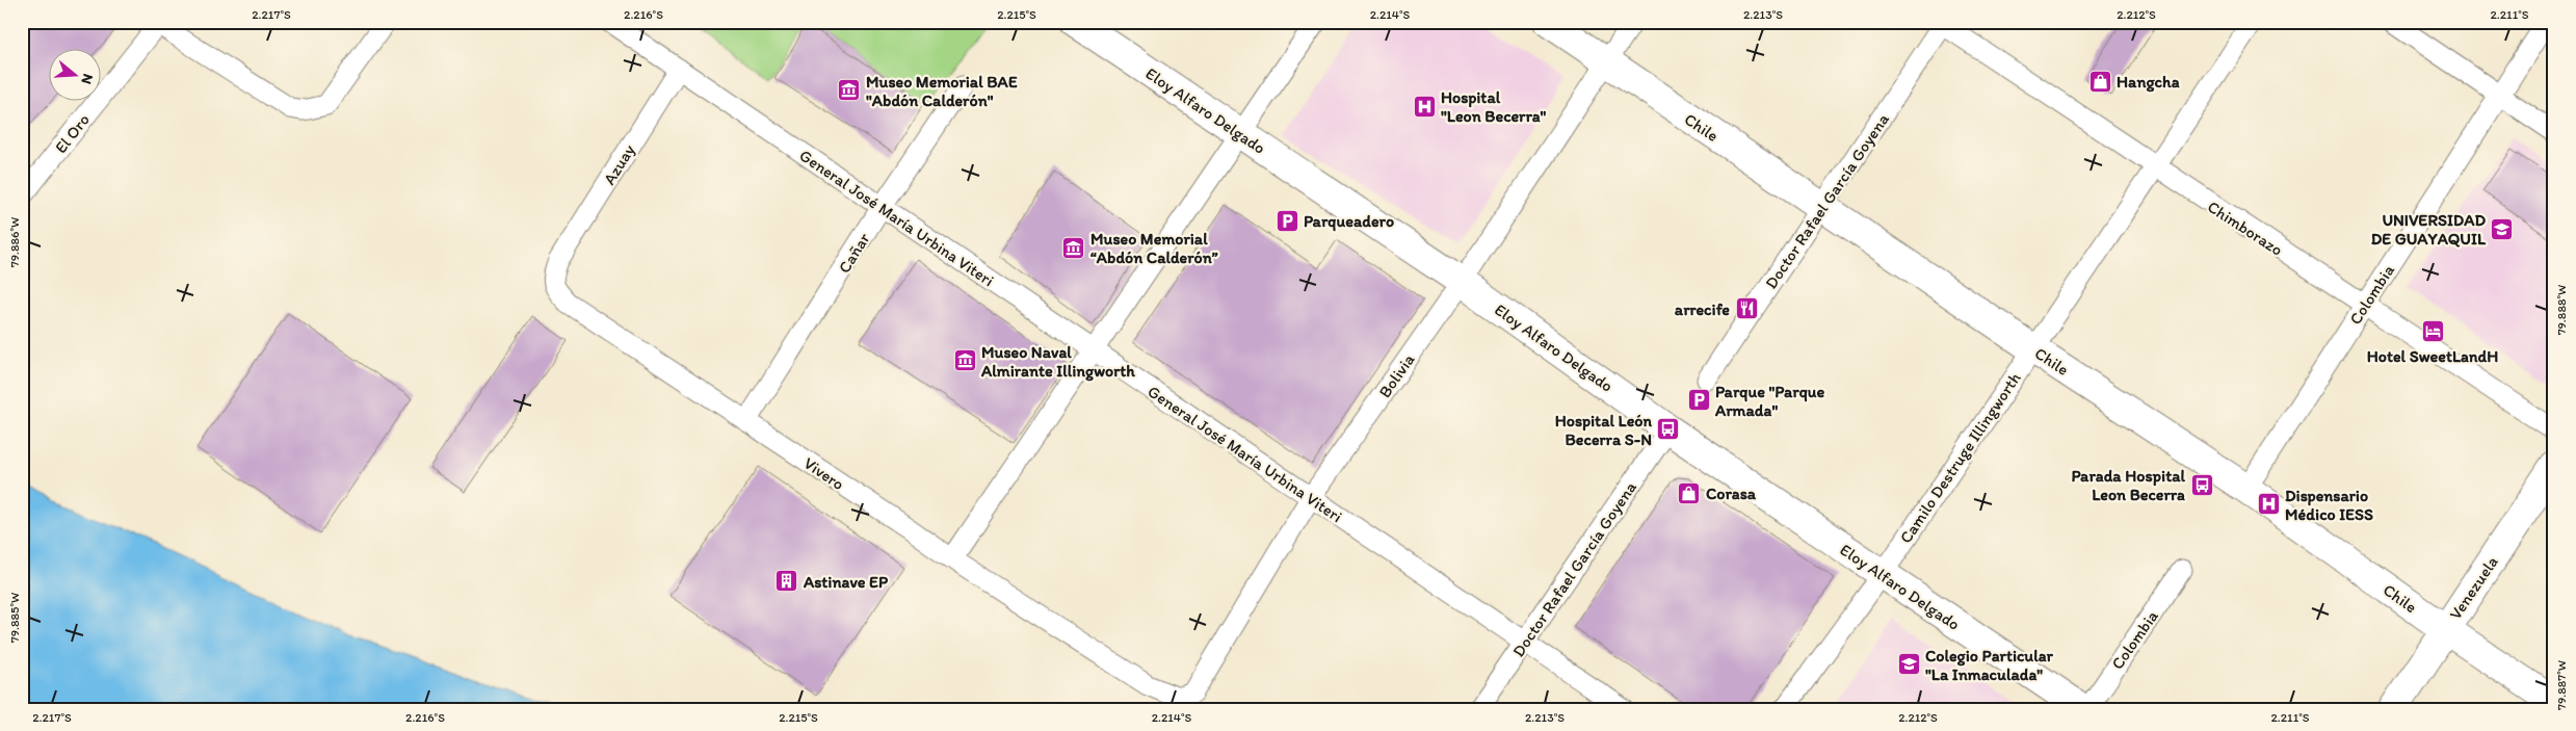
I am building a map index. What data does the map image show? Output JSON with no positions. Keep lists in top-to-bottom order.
{
  "streets": {
    "main road": ["Eloy Alfaro Delgado", "Chile", "Venezuela"],
    "street": [
      "El Oro",
      "Azuay",
      "Doctor Rafael García Goyena",
      "General José María Urbina Viteri",
      "Chimborazo",
      "Cañar",
      "Colombia",
      "Bolivia",
      "Camilo Destruge Illingworth",
      "Vivero"
    ]
  },
  "crossings": [
    ["Eloy Alfaro Delgado", "Doctor Rafael García Goyena"],
    ["Eloy Alfaro Delgado", "Bolivia"],
    ["Eloy Alfaro Delgado", "Camilo Destruge Illingworth"],
    ["Chile", "Doctor Rafael García Goyena"],
    ["Chile", "Colombia"],
    ["Chile", "Bolivia"],
    ["Chile", "Camilo Destruge Illingworth"],
    ["Chile", "Venezuela"],
    ["Azuay", "General José María Urbina Viteri"],
    ["Azuay", "Vivero"],
    ["Doctor Rafael García Goyena", "General José María Urbina Viteri"],
    ["Doctor Rafael García Goyena", "Chimborazo"],
    ["General José María Urbina Viteri", "Cañar"],
    ["General José María Urbina Viteri", "Bolivia"],
    ["Chimborazo", "Colombia"],
    ["Chimborazo", "Camilo Destruge Illingworth"],
    ["Cañar", "Vivero"],
    ["Bolivia", "Vivero"]
  ],
  "places": {
    "shop": ["Hangcha", "Corasa"],
    "museum": ["Museo Memorial BAE \"Abdón Calderón\"", "Museo Memorial “Abdón Calderón”", "Museo Naval Almirante Illingworth"],
    "hospital": ["Hospital \"Leon Becerra\"", "Dispensario Médico IESS"],
    "parking": ["Parqueadero", "Parque \"Parque Armada\""],
    "school or university": ["UNIVERSIDAD DE GUAYAQUIL", "Colegio Particular \"La Inmaculada\""],
    "restaurant": ["arrecife"],
    "hotel": ["Hotel SweetLandH"],
    "bus stop": ["Hospital León Becerra S-N", "Parada Hospital Leon Becerra"],
    "building": ["Astinave EP"]
  },
  "north": "right",
  "coordinates": [
    "2.217°S",
    "2.216°S",
    "2.215°S",
    "2.214°S",
    "2.213°S",
    "2.212°S",
    "2.211°S",
    "79.886°W",
    "79.888°W",
    "79.885°W",
    "79.887°W"
  ]
}
